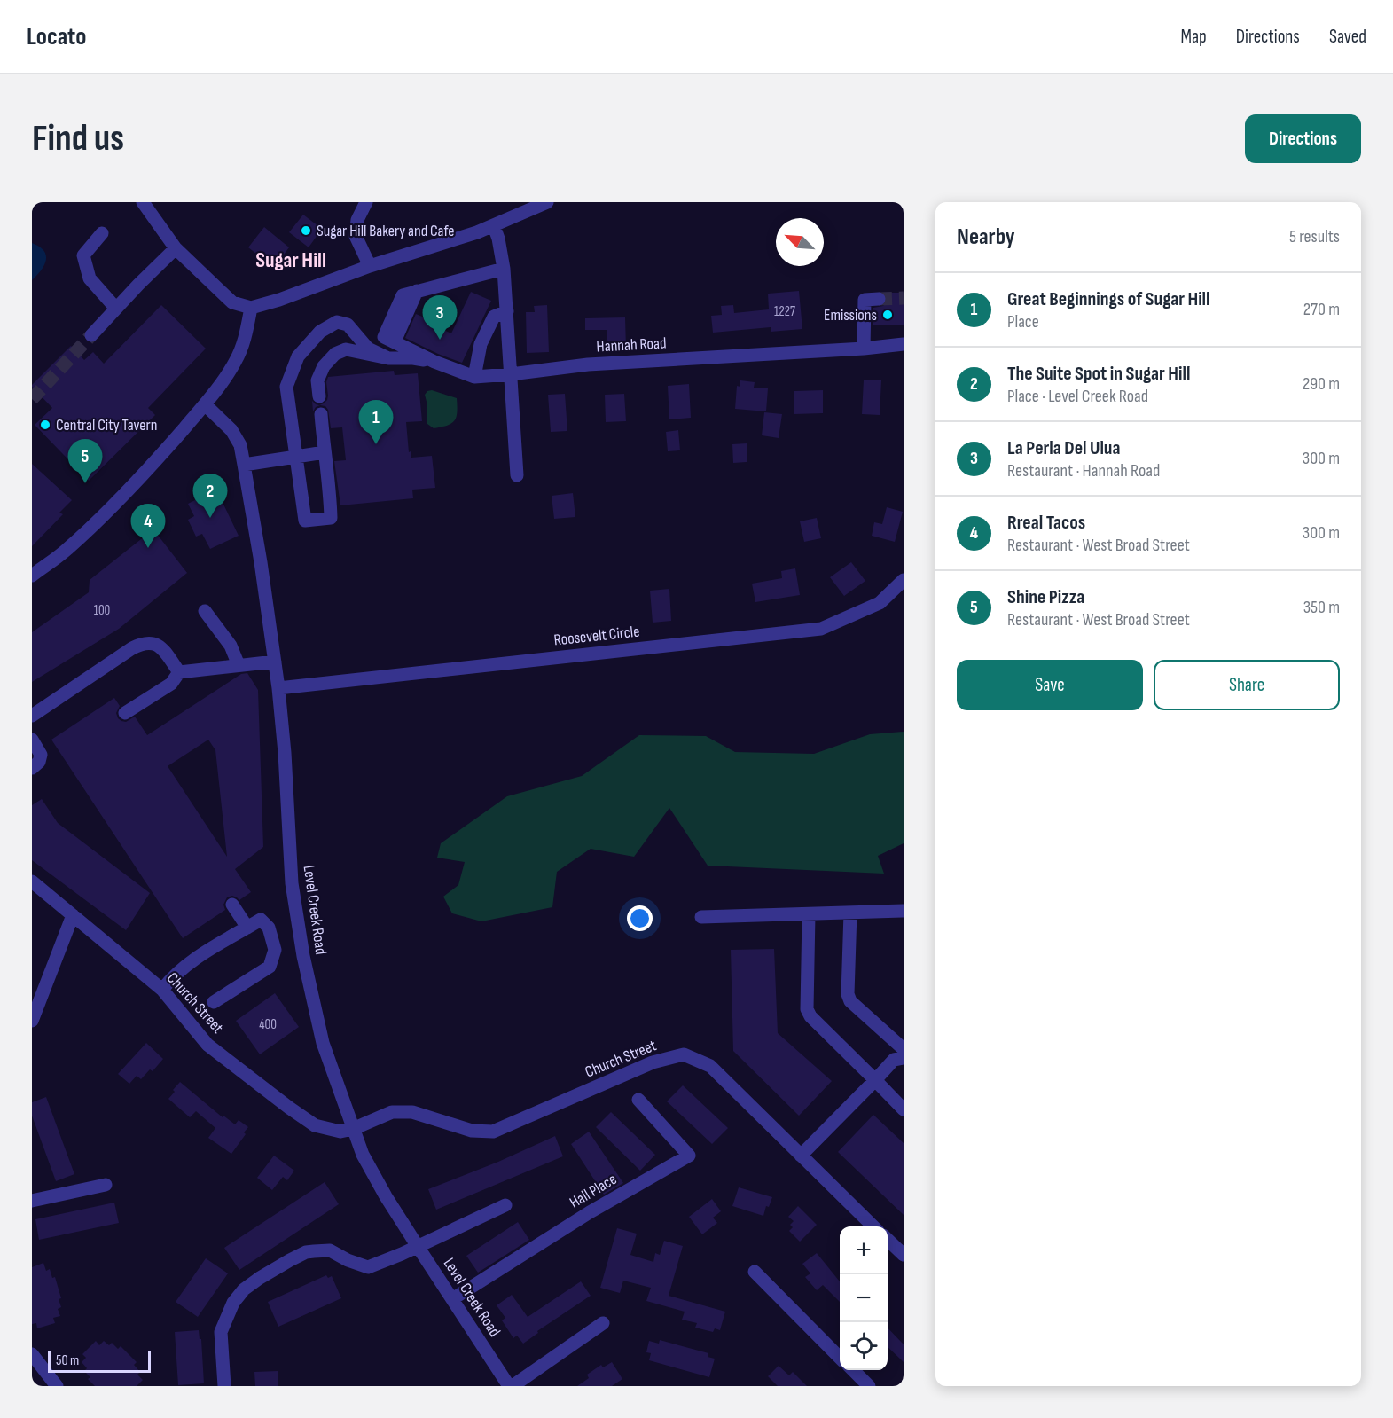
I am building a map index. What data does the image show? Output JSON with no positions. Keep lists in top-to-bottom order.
{
  "streets": {
    "street": [
      "Hannah Road",
      "Roosevelt Circle",
      "Level Creek Road",
      "Church Street",
      "Hall Place"
    ]
  },
  "crossings": [
    ["Roosevelt Circle", "Level Creek Road"],
    ["Level Creek Road", "Church Street"],
    ["Level Creek Road", "Hall Place"]
  ],
  "districts": ["Sugar Hill"],
  "places": ["Sugar Hill Bakery and Cafe", "Emissions", "Central City Tavern"],
  "house_numbers": ["1227", "100", "400"],
  "scale_bar": "50 m",
  "north": "top left",
  "page": {
    "header": "Locato",
    "nav": ["Map", "Directions", "Saved"],
    "buttons": [
      "Directions",
      ["Save", "Share"]
    ],
    "title": "Find us",
    "heading": ["Nearby", "5 results"],
    "list": [
      {
        "mark": "1",
        "name": "Great Beginnings of Sugar Hill",
        "note": "Place",
        "value": "270 m"
      },
      {
        "mark": "2",
        "name": "The Suite Spot in Sugar Hill",
        "note": "Place · Level Creek Road",
        "value": "290 m"
      },
      {
        "mark": "3",
        "name": "La Perla Del Ulua",
        "note": "Restaurant · Hannah Road",
        "value": "300 m"
      },
      {
        "mark": "4",
        "name": "Rreal Tacos",
        "note": "Restaurant · West Broad Street",
        "value": "300 m"
      },
      {
        "mark": "5",
        "name": "Shine Pizza",
        "note": "Restaurant · West Broad Street",
        "value": "350 m"
      }
    ],
    "pins": [
      "3",
      "1",
      "5",
      "2",
      "4"
    ],
    "map_buttons": ["+", "−"],
    "scale": "50 m"
  }
}
